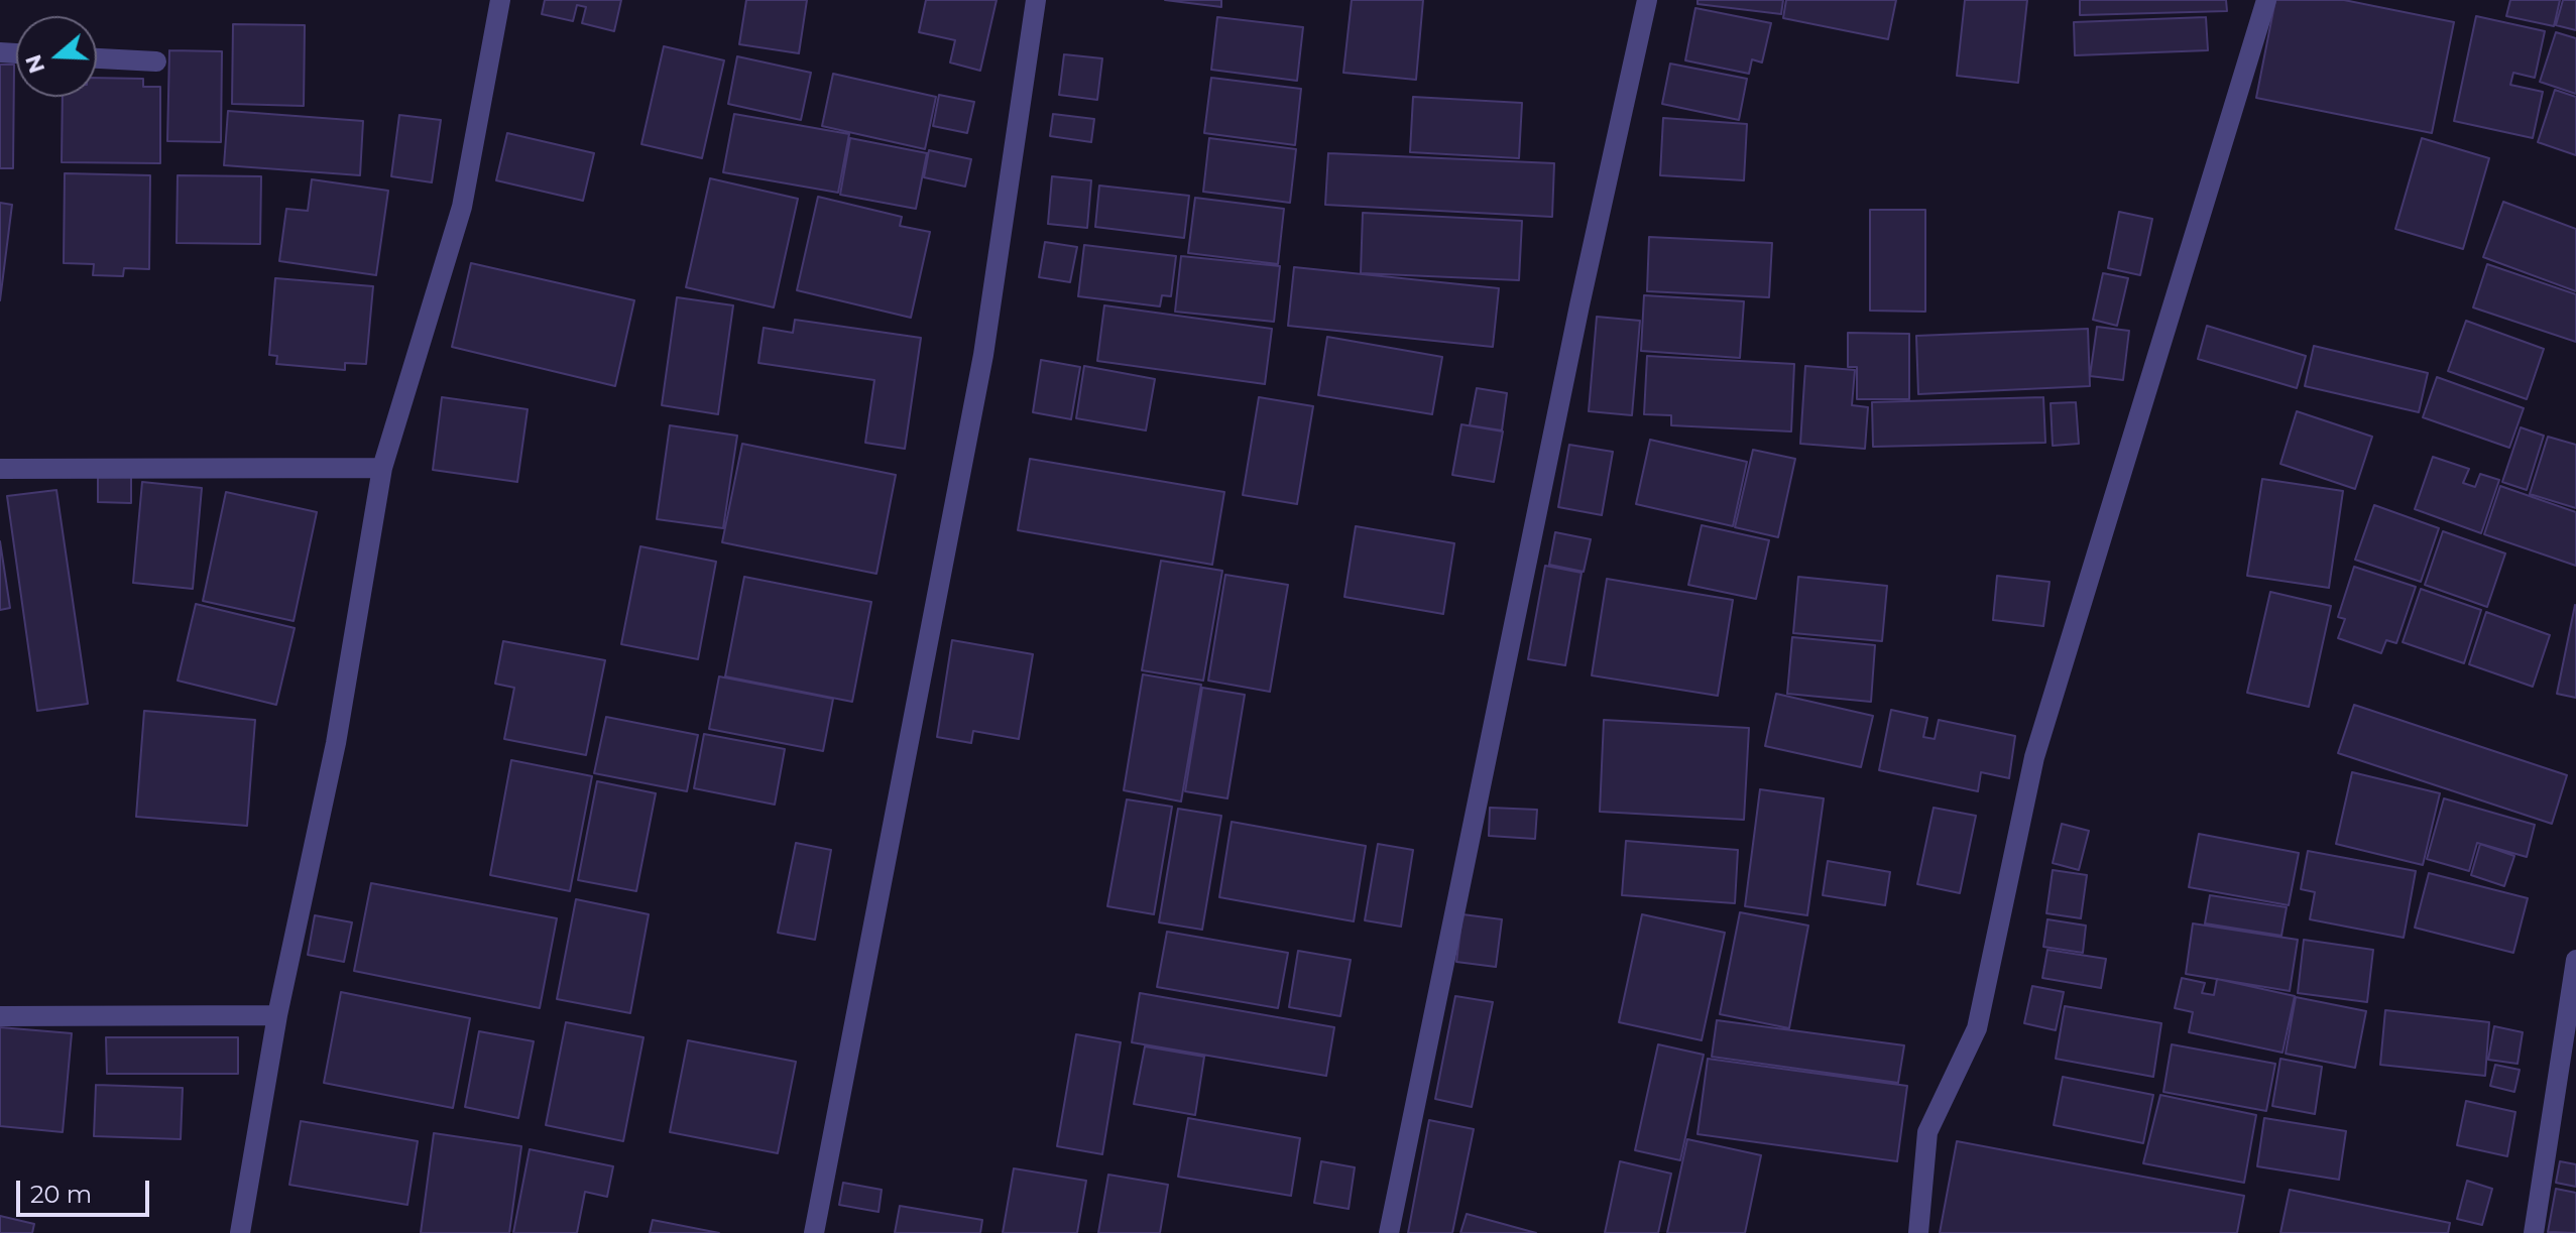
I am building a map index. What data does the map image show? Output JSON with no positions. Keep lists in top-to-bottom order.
{
  "scale_bar": "20 m",
  "north": "left"
}
